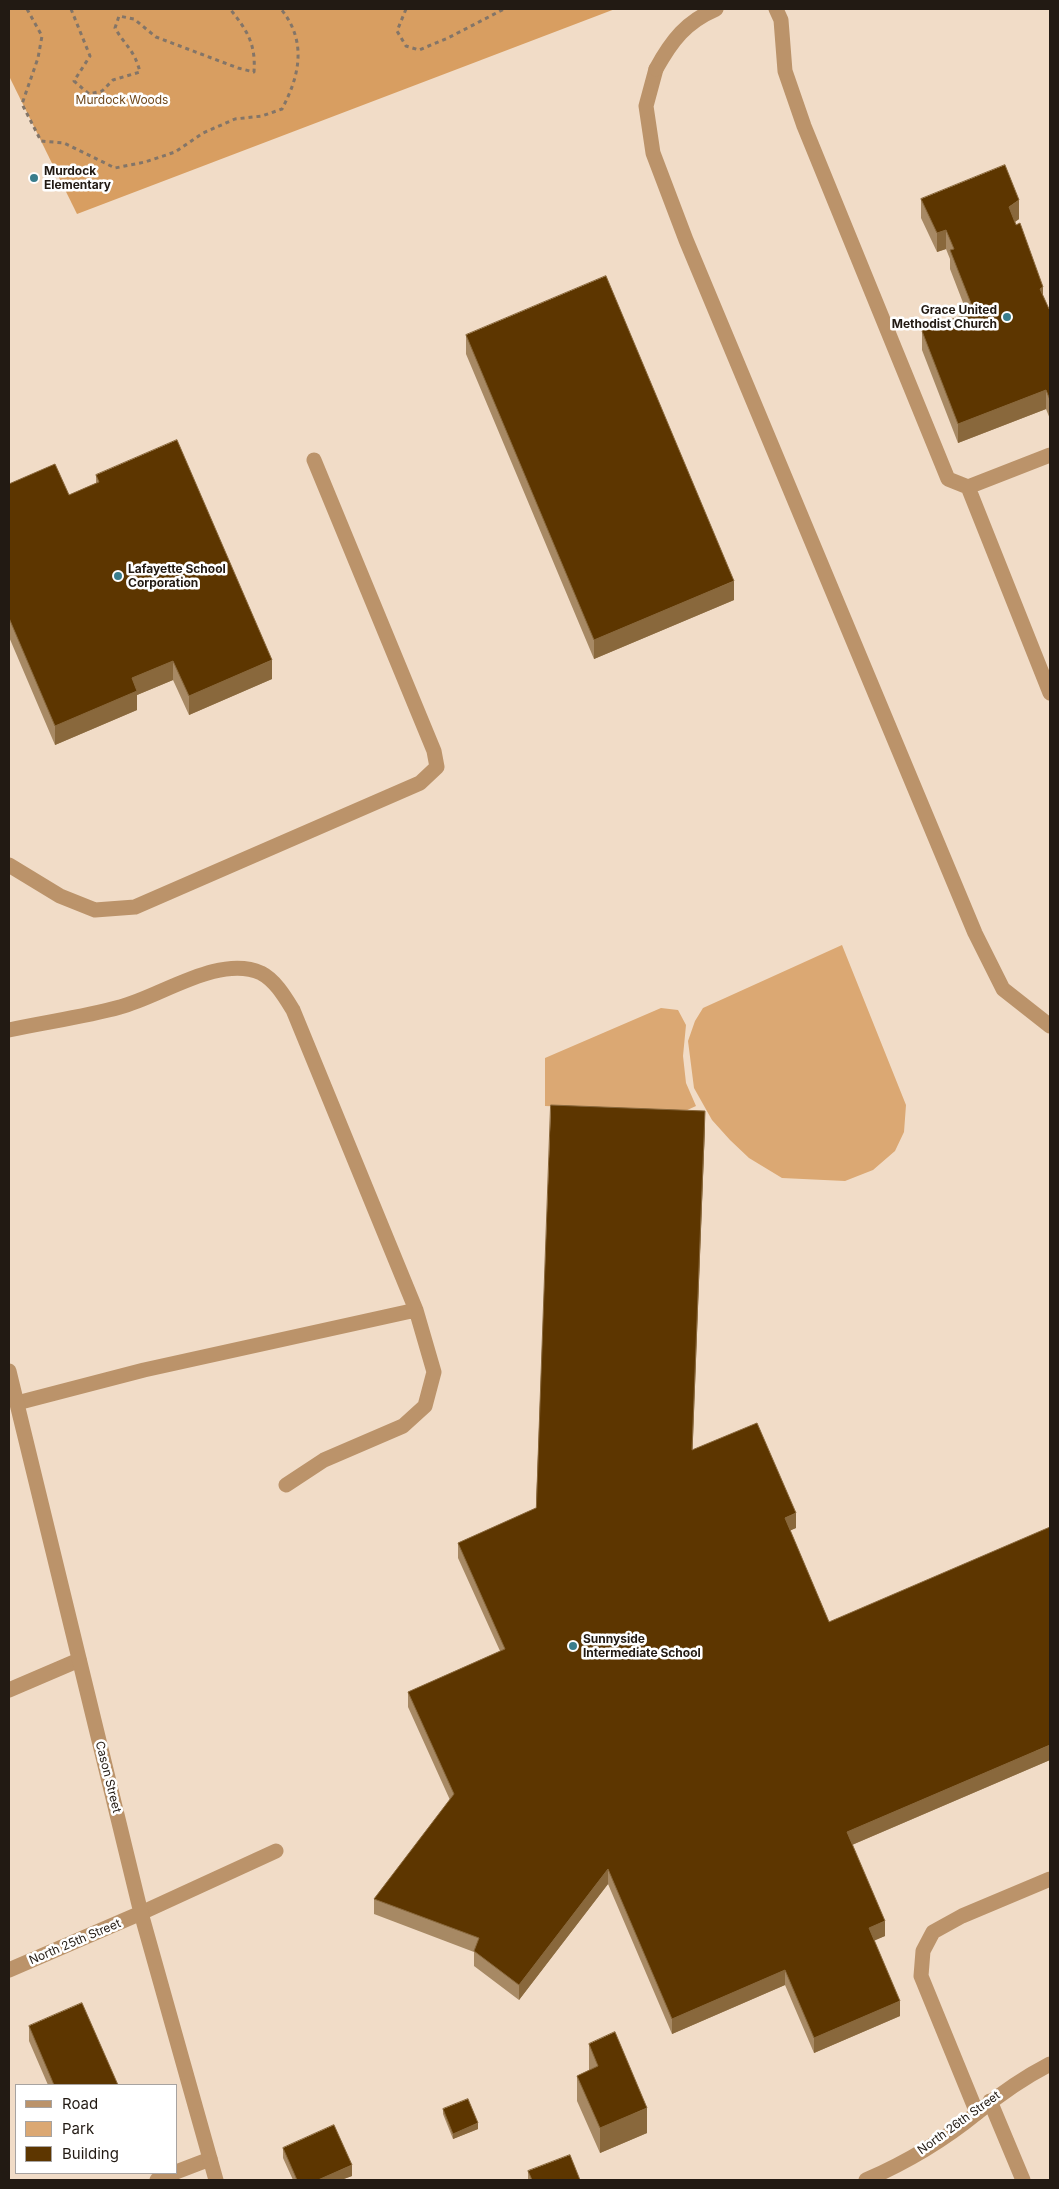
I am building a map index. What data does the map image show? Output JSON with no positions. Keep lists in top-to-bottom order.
{
  "streets": {
    "street": ["Cason Street", "North 25th Street", "North 26th Street"]
  },
  "crossings": [
    ["Cason Street", "North 25th Street"]
  ],
  "parks": ["Murdock Woods"],
  "places": [
    "Murdock Elementary",
    "Grace United Methodist Church",
    "Lafayette School Corporation",
    "Sunnyside Intermediate School"
  ],
  "legend": ["Road", "Park", "Building"]
}
